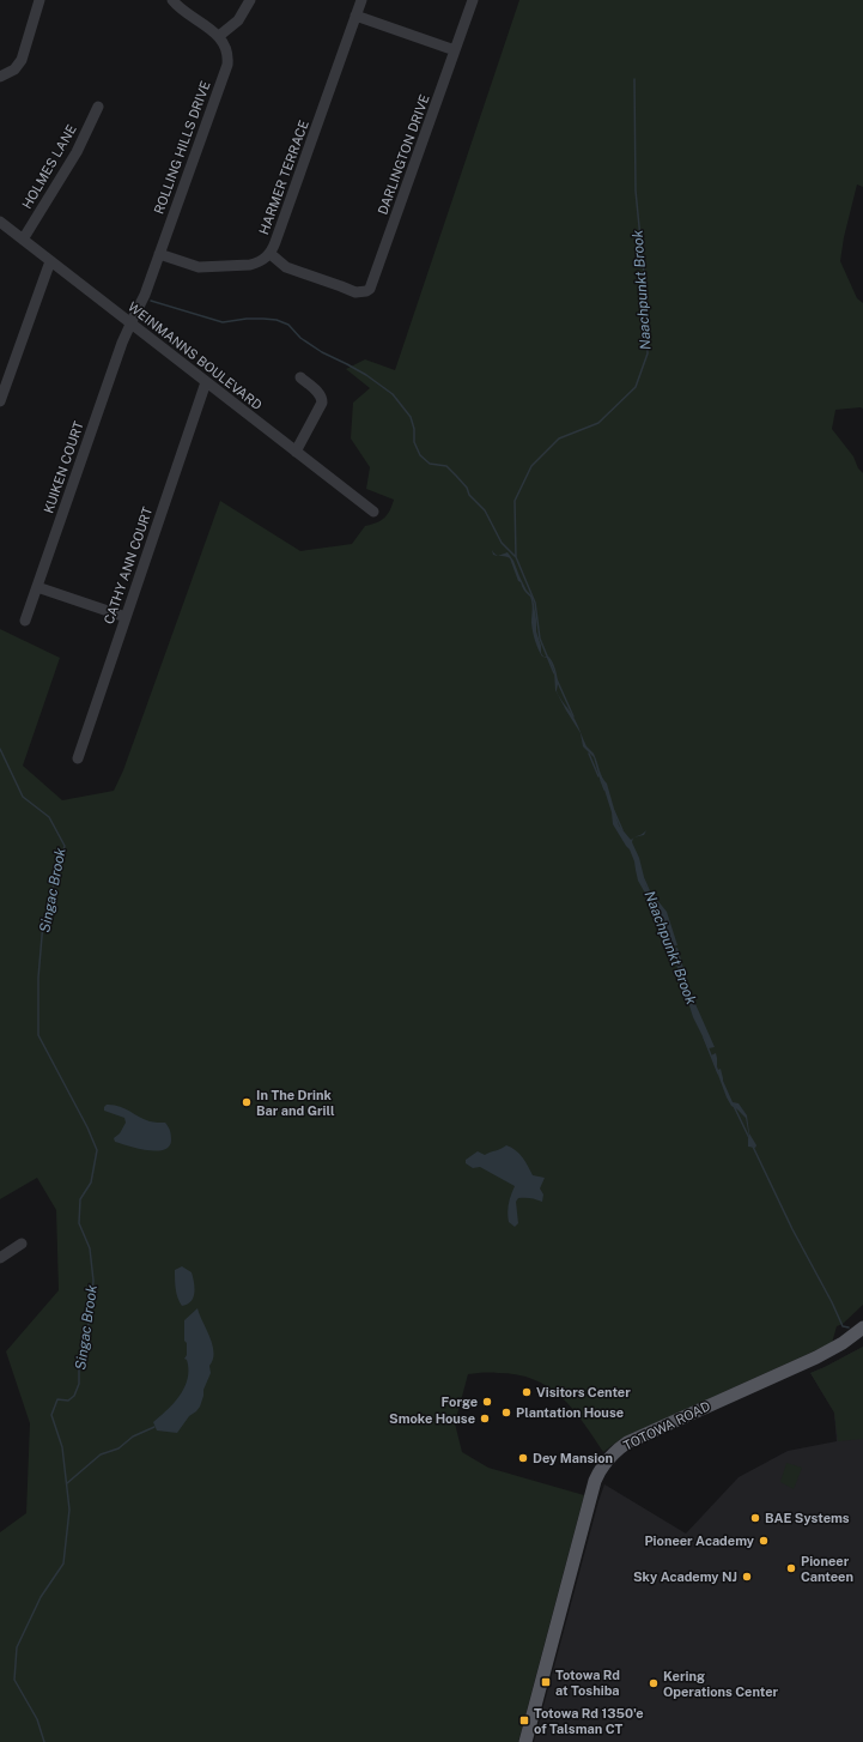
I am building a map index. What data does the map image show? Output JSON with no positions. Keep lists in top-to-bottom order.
{
  "streets": {
    "main road": ["TOTOWA ROAD"],
    "street": [
      "ROLLING HILLS DRIVE",
      "DARLINGTON DRIVE",
      "HOLMES LANE",
      "HARMER TERRACE",
      "WEINMANNS BOULEVARD",
      "KUIKEN COURT",
      "CATHY ANN COURT"
    ]
  },
  "crossings": [
    ["ROLLING HILLS DRIVE", "HARMER TERRACE"],
    ["ROLLING HILLS DRIVE", "WEINMANNS BOULEVARD"],
    ["ROLLING HILLS DRIVE", "KUIKEN COURT"],
    ["DARLINGTON DRIVE", "HARMER TERRACE"],
    ["HOLMES LANE", "WEINMANNS BOULEVARD"],
    ["WEINMANNS BOULEVARD", "KUIKEN COURT"],
    ["WEINMANNS BOULEVARD", "CATHY ANN COURT"]
  ],
  "water": ["Naachpunkt Brook", "Singac Brook"],
  "places": {
    "other": [
      "In The Drink Bar and Grill",
      "Visitors Center",
      "Forge",
      "Plantation House",
      "Smoke House",
      "Dey Mansion",
      "BAE Systems",
      "Pioneer Academy",
      "Pioneer Canteen",
      "Sky Academy NJ",
      "Kering Operations Center"
    ],
    "transit": ["Totowa Rd at Toshiba", "Totowa Rd 1350'e of Talsman CT"]
  }
}
